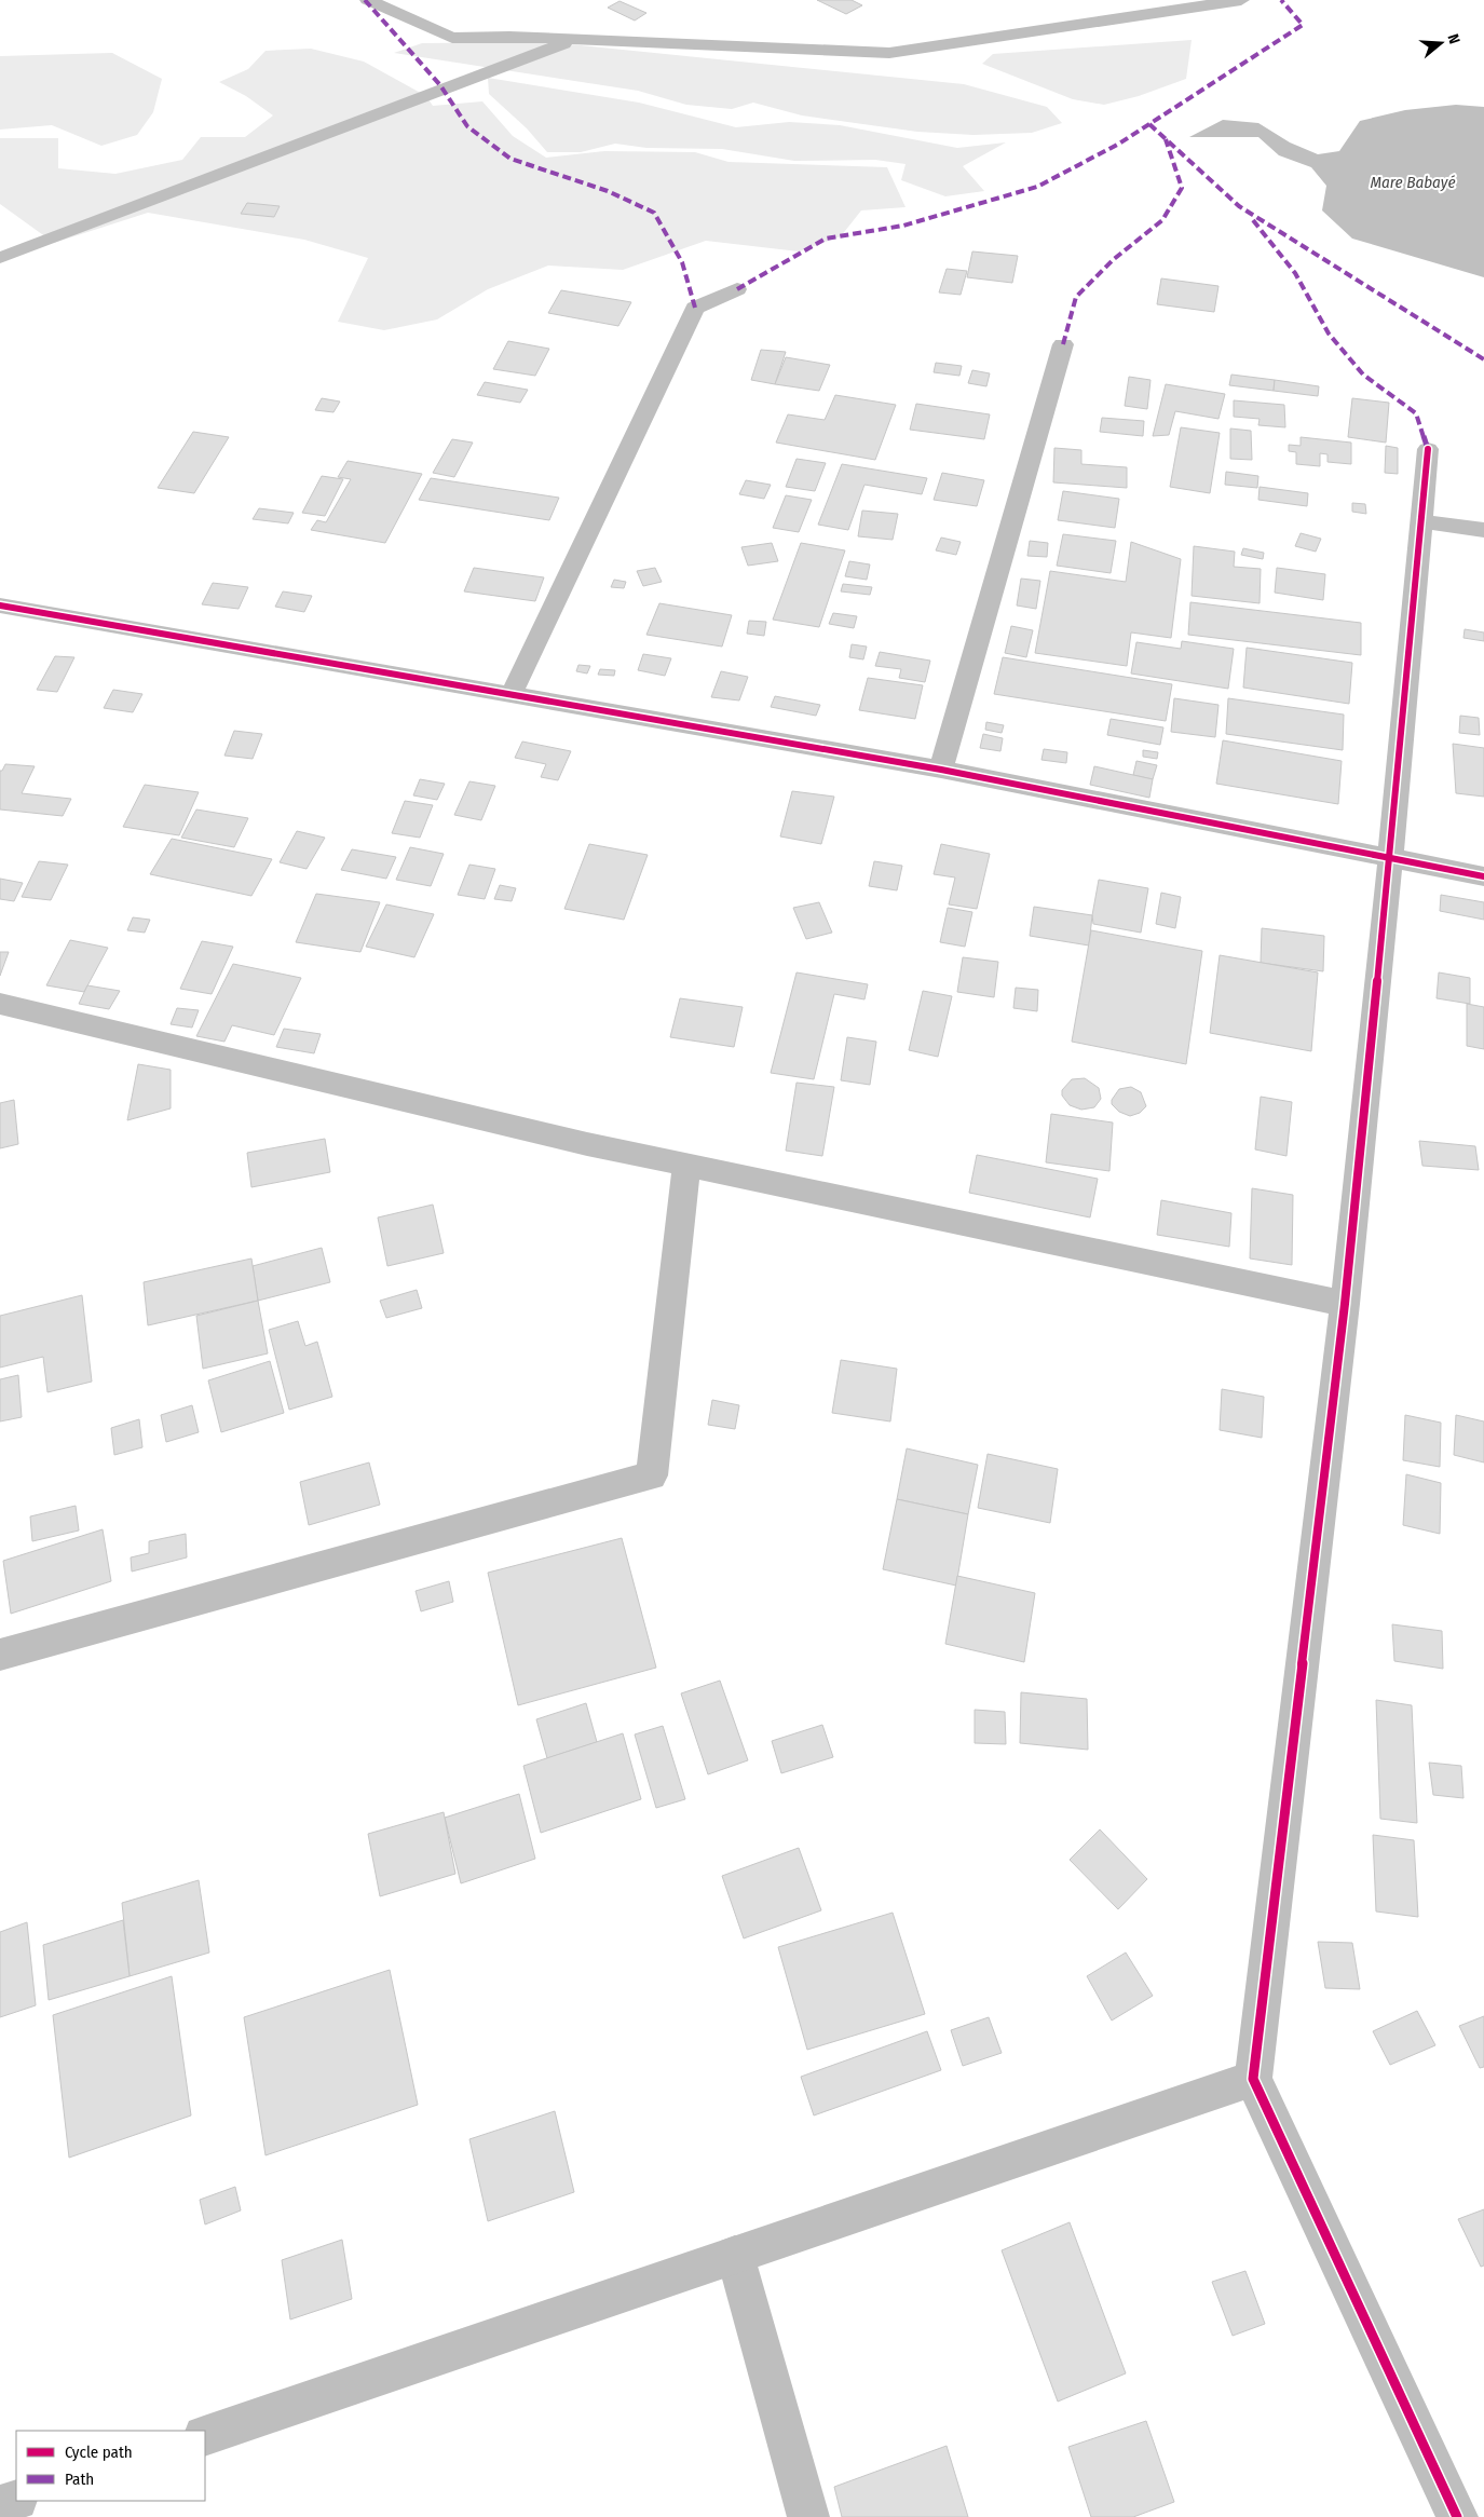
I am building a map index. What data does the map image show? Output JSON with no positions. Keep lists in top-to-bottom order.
{
  "water": ["Mare Babayé"],
  "legend": ["Cycle path", "Path"],
  "north": "right"
}
